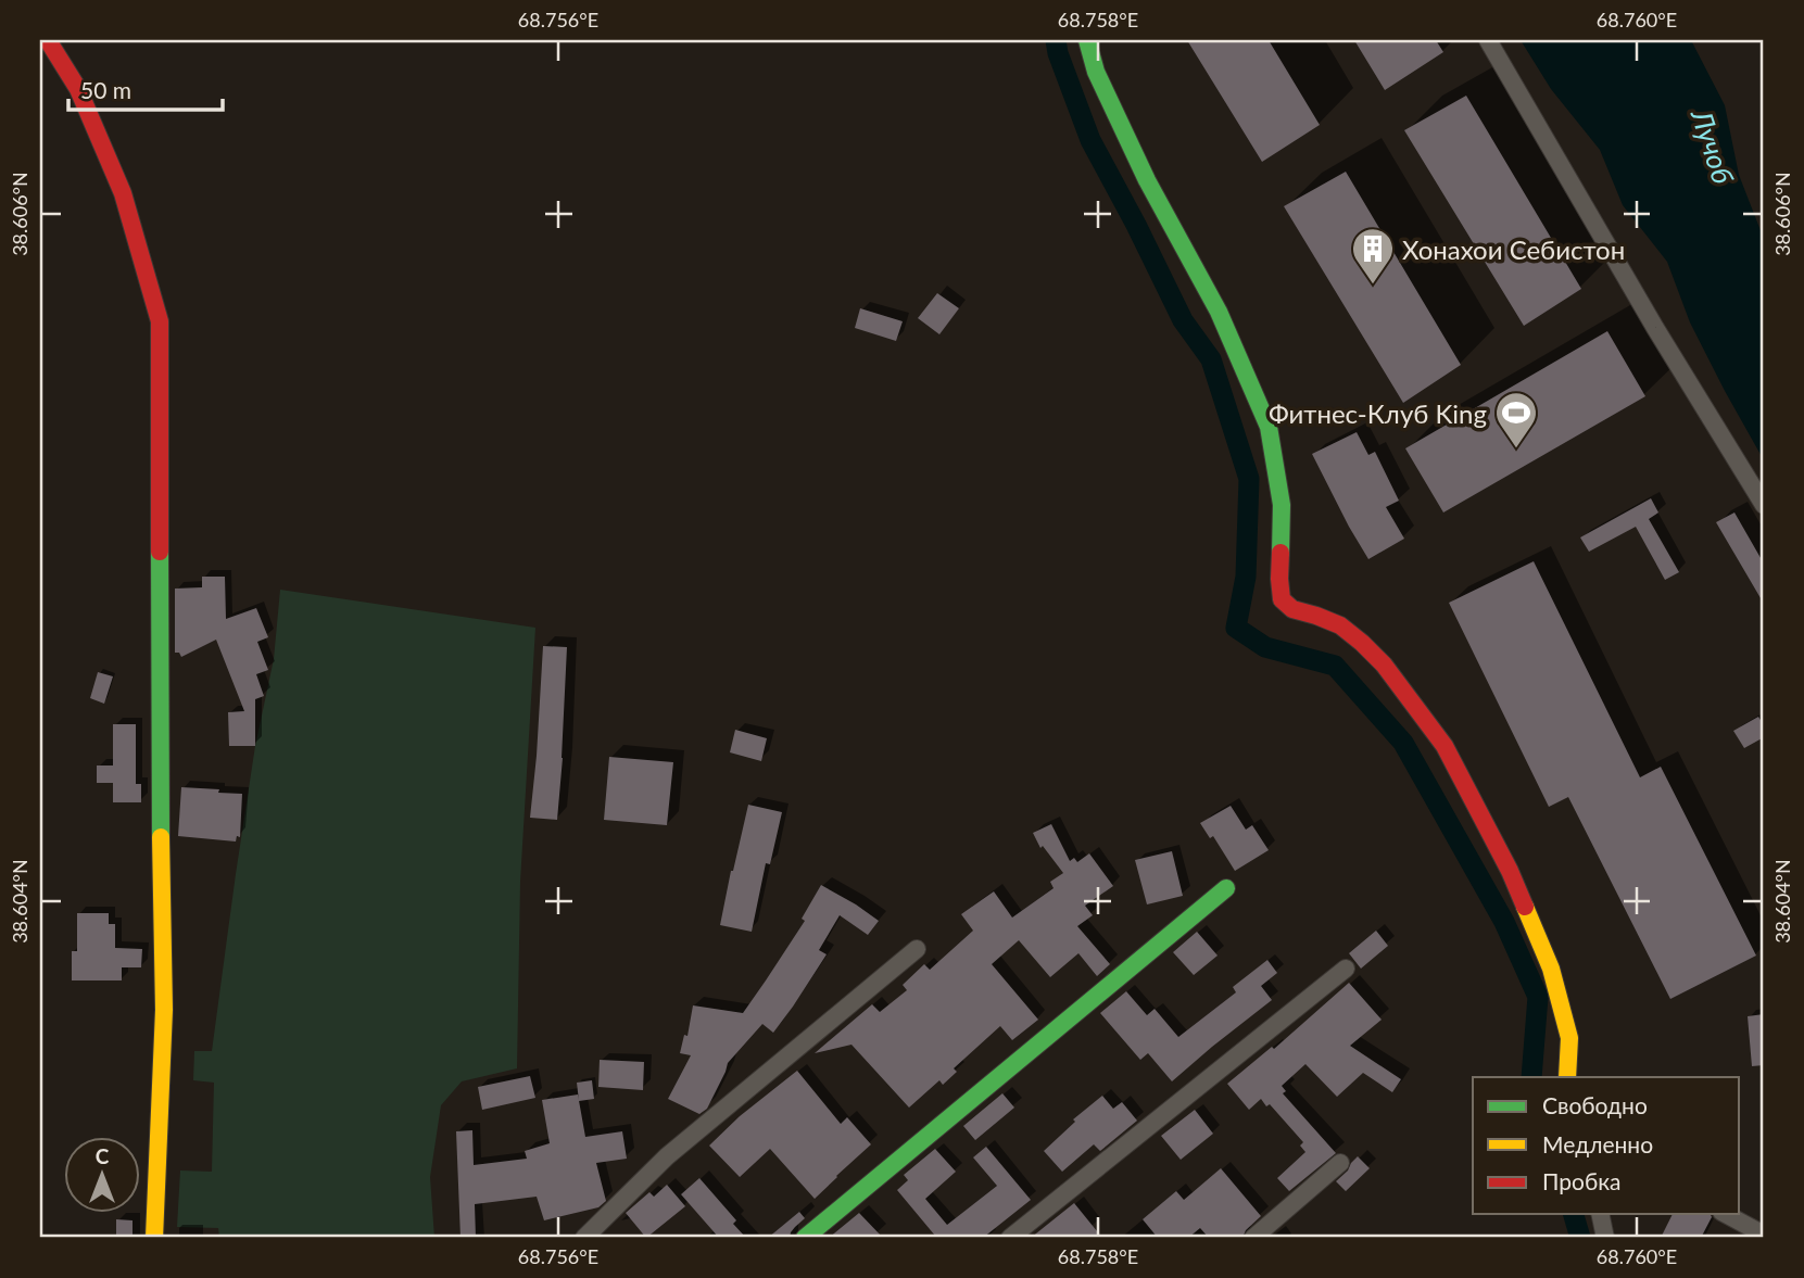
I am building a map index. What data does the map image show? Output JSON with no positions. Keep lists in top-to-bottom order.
{
  "water": ["Лучоб"],
  "places": {
    "building": ["Хонахои Себистон"],
    "sports": ["Фитнес-Клуб King"]
  },
  "legend": ["Свободно", "Медленно", "Пробка"],
  "scale_bar": "50 m",
  "north": "top",
  "coordinates": [
    "68.756°E",
    "68.758°E",
    "68.760°E",
    "38.606°N",
    "38.604°N"
  ]
}
